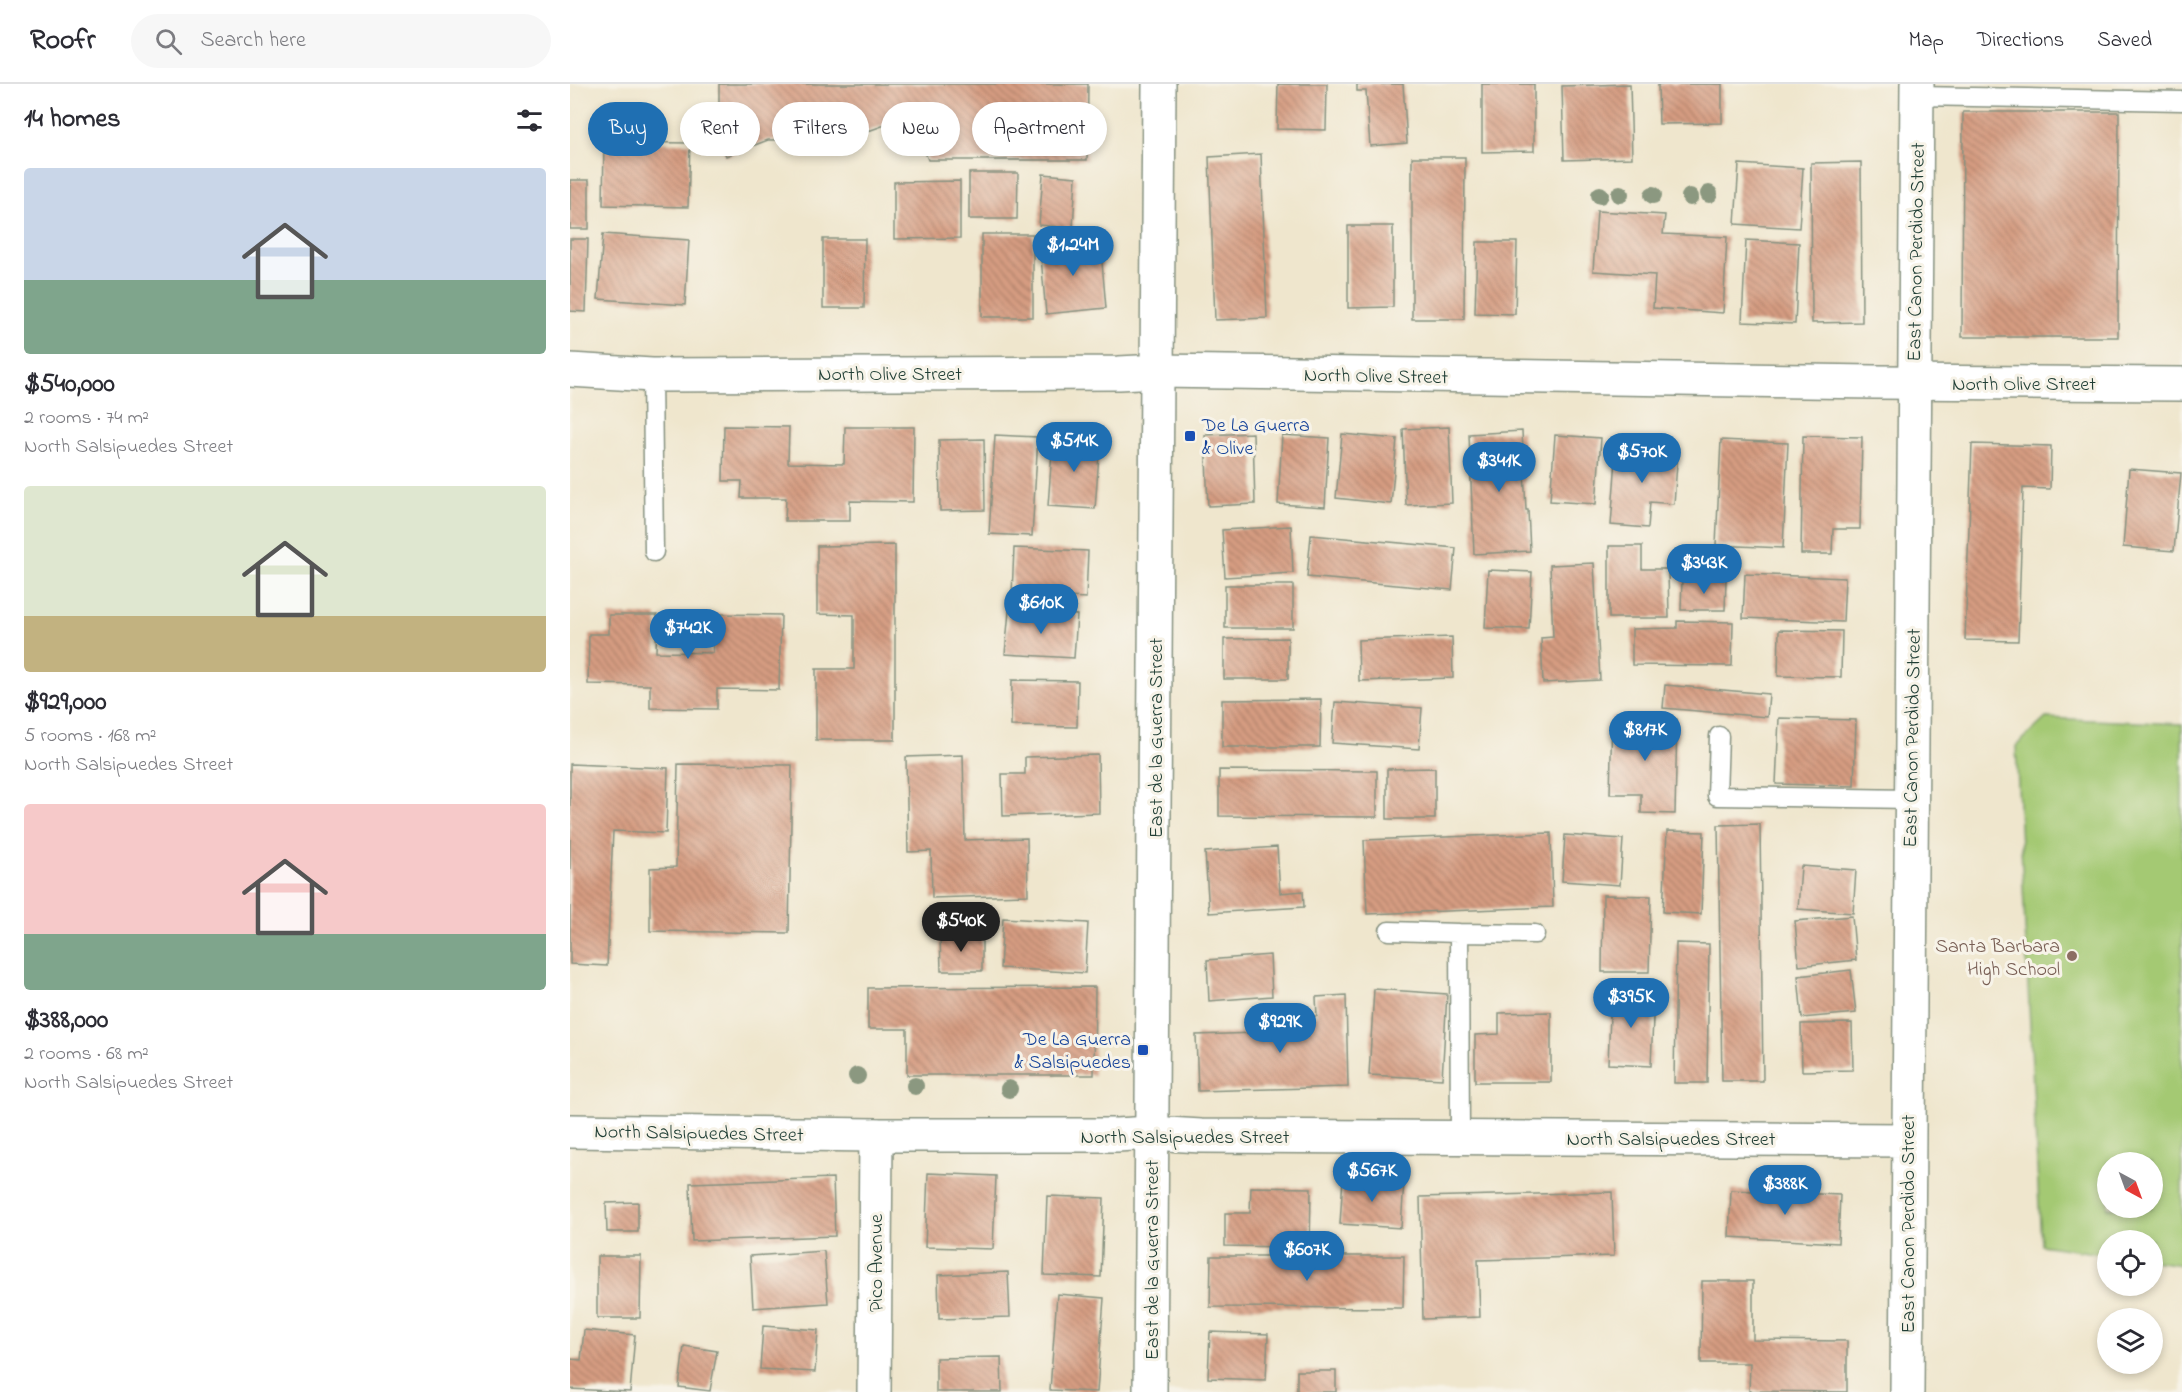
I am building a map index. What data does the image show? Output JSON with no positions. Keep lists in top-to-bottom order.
{
  "streets": {
    "street": [
      "East Canon Perdido Street",
      "North Olive Street",
      "East de la Guerra Street",
      "North Salsipuedes Street",
      "Pico Avenue"
    ]
  },
  "crossings": [
    ["East Canon Perdido Street", "North Olive Street"],
    ["East Canon Perdido Street", "North Salsipuedes Street"],
    ["North Olive Street", "East de la Guerra Street"],
    ["East de la Guerra Street", "North Salsipuedes Street"],
    ["North Salsipuedes Street", "Pico Avenue"]
  ],
  "places": {
    "transit": ["De La Guerra & Olive", "De La Guerra & Salsipuedes"],
    "other": ["Santa Barbara High School"]
  },
  "north": "bottom right",
  "page": {
    "header": "Roofr",
    "search": "Search here",
    "nav": ["Map", "Directions", "Saved"],
    "heading": "14 homes",
    "chip": [
      "Buy",
      "Rent",
      "Filters",
      "New",
      "Apartment"
    ],
    "list": [
      {
        "name": "$540,000",
        "note": "2 rooms · 74 m² · North Salsipuedes Street"
      },
      {
        "name": "$929,000",
        "note": "5 rooms · 168 m² · North Salsipuedes Street"
      },
      {
        "name": "$388,000",
        "note": "2 rooms · 68 m² · North Salsipuedes Street"
      }
    ],
    "price": [
      "$1.24M",
      "$514K",
      "$570K",
      "$341K",
      "$343K",
      "$610K",
      "$742K",
      "$817K",
      "$540K",
      "$395K",
      "$929K",
      "$567K",
      "$388K",
      "$607K"
    ]
  }
}
